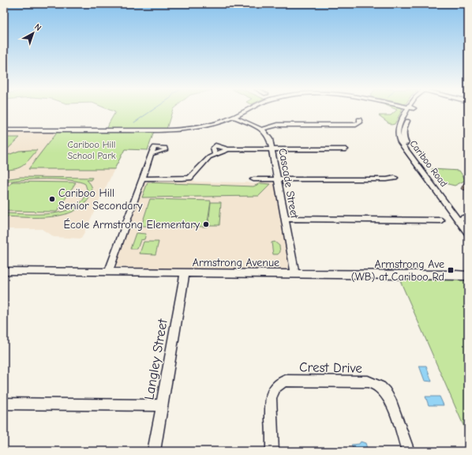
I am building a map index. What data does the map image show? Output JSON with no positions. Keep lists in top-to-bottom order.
{
  "streets": {
    "street": [
      "Cariboo Road",
      "Cascade Street",
      "Armstrong Avenue",
      "Langley Street",
      "Crest Drive"
    ]
  },
  "crossings": [
    ["Cascade Street", "Armstrong Avenue"],
    ["Armstrong Avenue", "Langley Street"]
  ],
  "parks": ["Cariboo Hill School Park"],
  "places": {
    "other": ["Cariboo Hill Senior Secondary", "École Armstrong Elementary"],
    "transit": ["Armstrong Ave (WB) at Cariboo Rd"]
  },
  "north": "top right"
}
